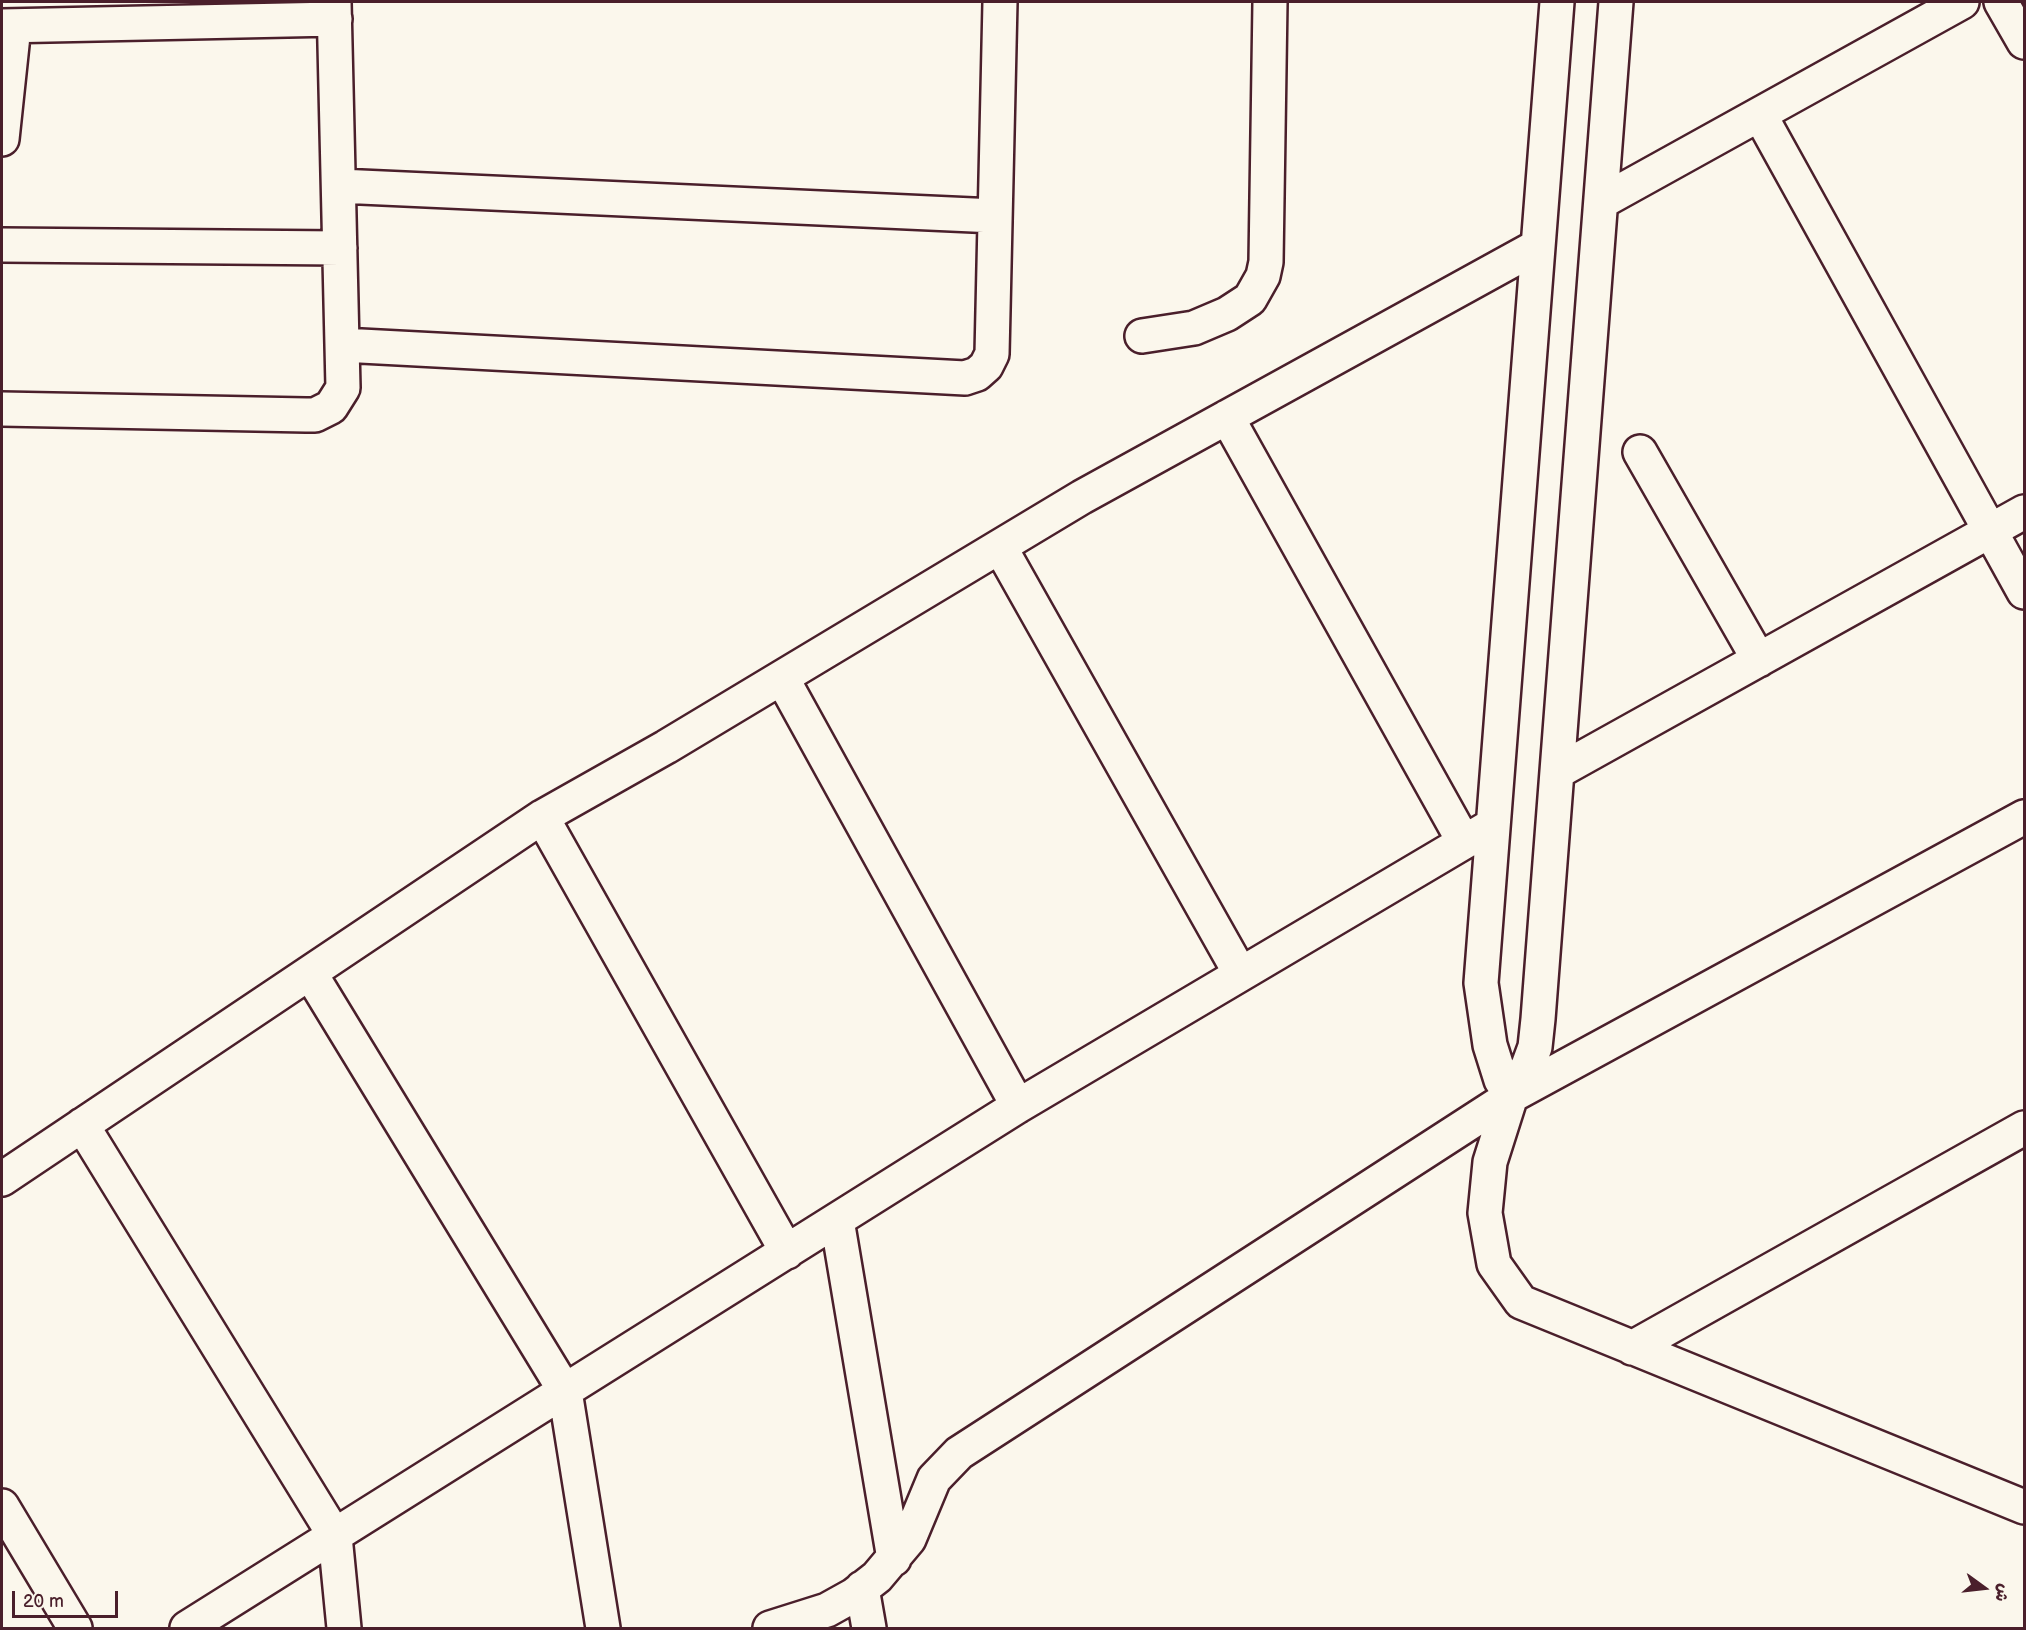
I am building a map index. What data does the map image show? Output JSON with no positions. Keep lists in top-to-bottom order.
{
  "scale_bar": "20 m",
  "north": "right"
}
